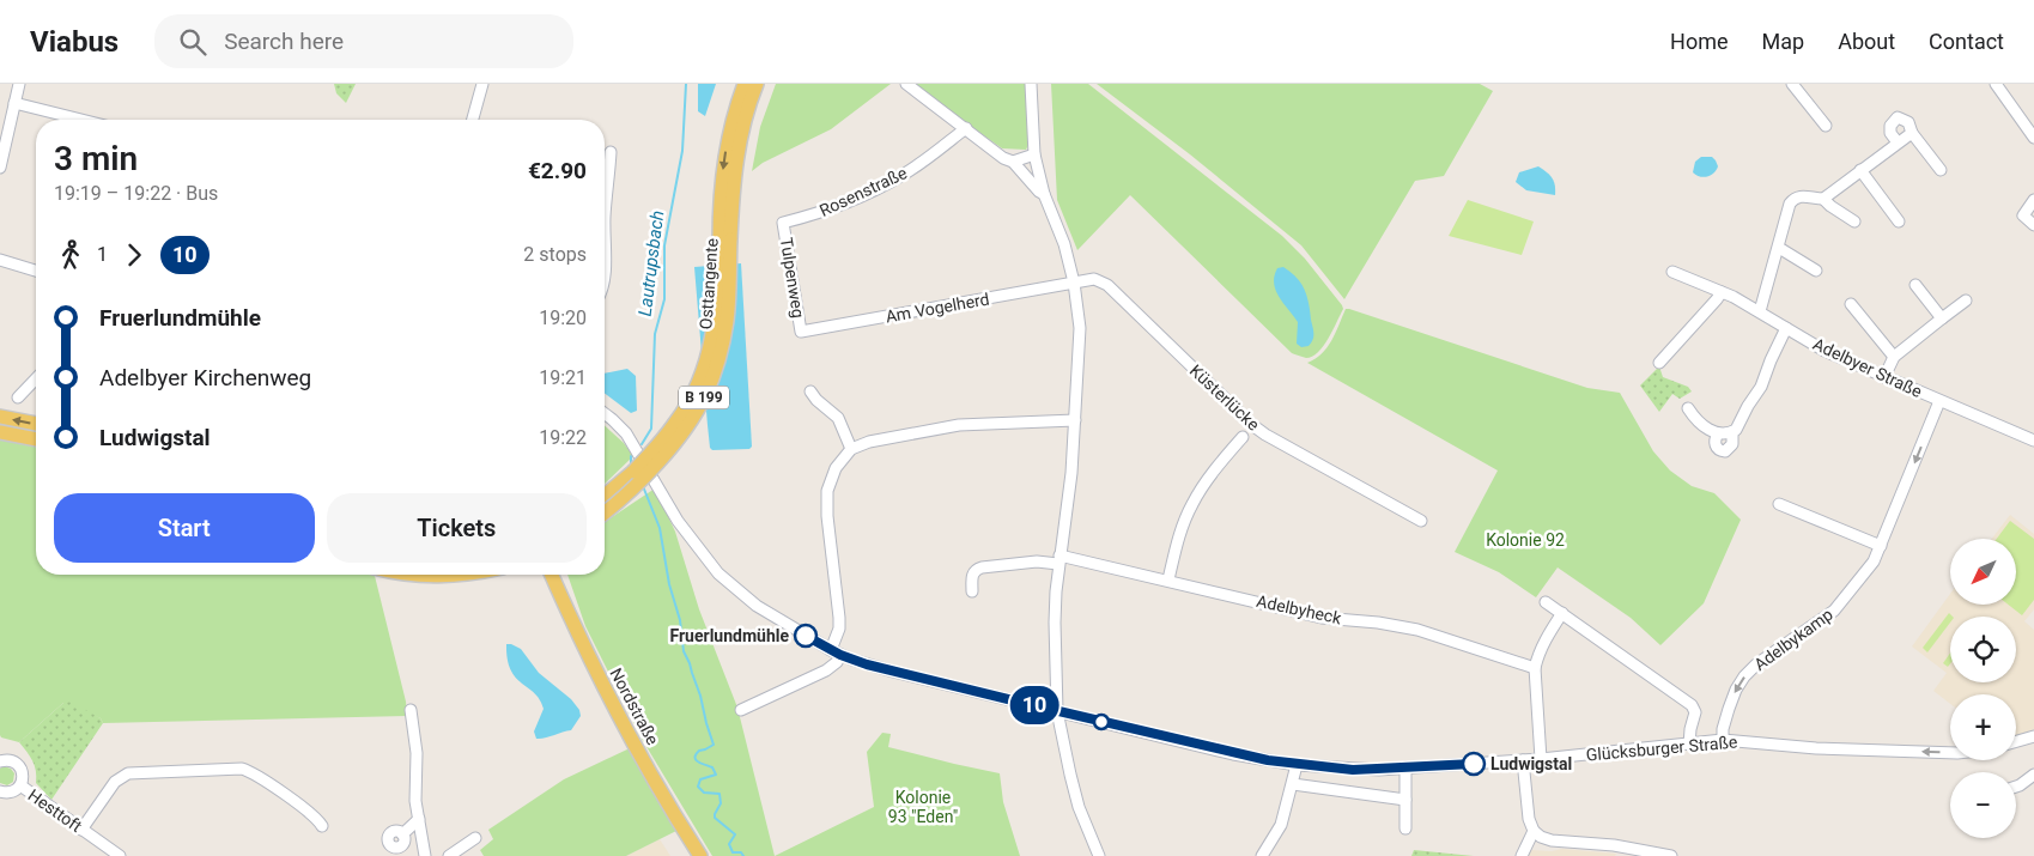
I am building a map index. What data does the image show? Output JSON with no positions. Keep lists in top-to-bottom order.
{
  "streets": {
    "main road": ["Osttangente", "B 199", "Nordstraße"],
    "street": [
      "Rosenstraße",
      "Tulpenweg",
      "Am Vogelherd",
      "Adelbyer Straße",
      "Küsterlücke",
      "Adelbyheck",
      "Adelbykamp",
      "Glücksburger Straße",
      "Hesttoft"
    ]
  },
  "crossings": [
    ["Rosenstraße", "Tulpenweg"],
    ["Tulpenweg", "Am Vogelherd"],
    ["Am Vogelherd", "Küsterlücke"],
    ["Adelbyer Straße", "Adelbykamp"],
    ["Adelbykamp", "Glücksburger Straße"]
  ],
  "one_way": ["Adelbykamp"],
  "water": ["Lautrupsbach"],
  "parks": ["Kolonie 92", "Kolonie 93 \"Eden\""],
  "places": ["Fruerlundmühle", "Ludwigstal"],
  "lines": ["bus line 10"],
  "north": "bottom left",
  "page": {
    "header": "Viabus",
    "search": "Search here",
    "nav": [
      "Home",
      "Map",
      "About",
      "Contact"
    ],
    "on_map": "10",
    "heading": ["3 min", "19:19 – 19:22 · Bus", "€2.90"],
    "legs": ["1", "10", "2 stops"],
    "list": [
      {
        "name": "Fruerlundmühle",
        "value": "19:20"
      },
      {
        "name": "Adelbyer Kirchenweg",
        "value": "19:21"
      },
      {
        "name": "Ludwigstal",
        "value": "19:22"
      }
    ],
    "buttons": ["Start", "Tickets"],
    "map_buttons": ["+", "−"]
  }
}
